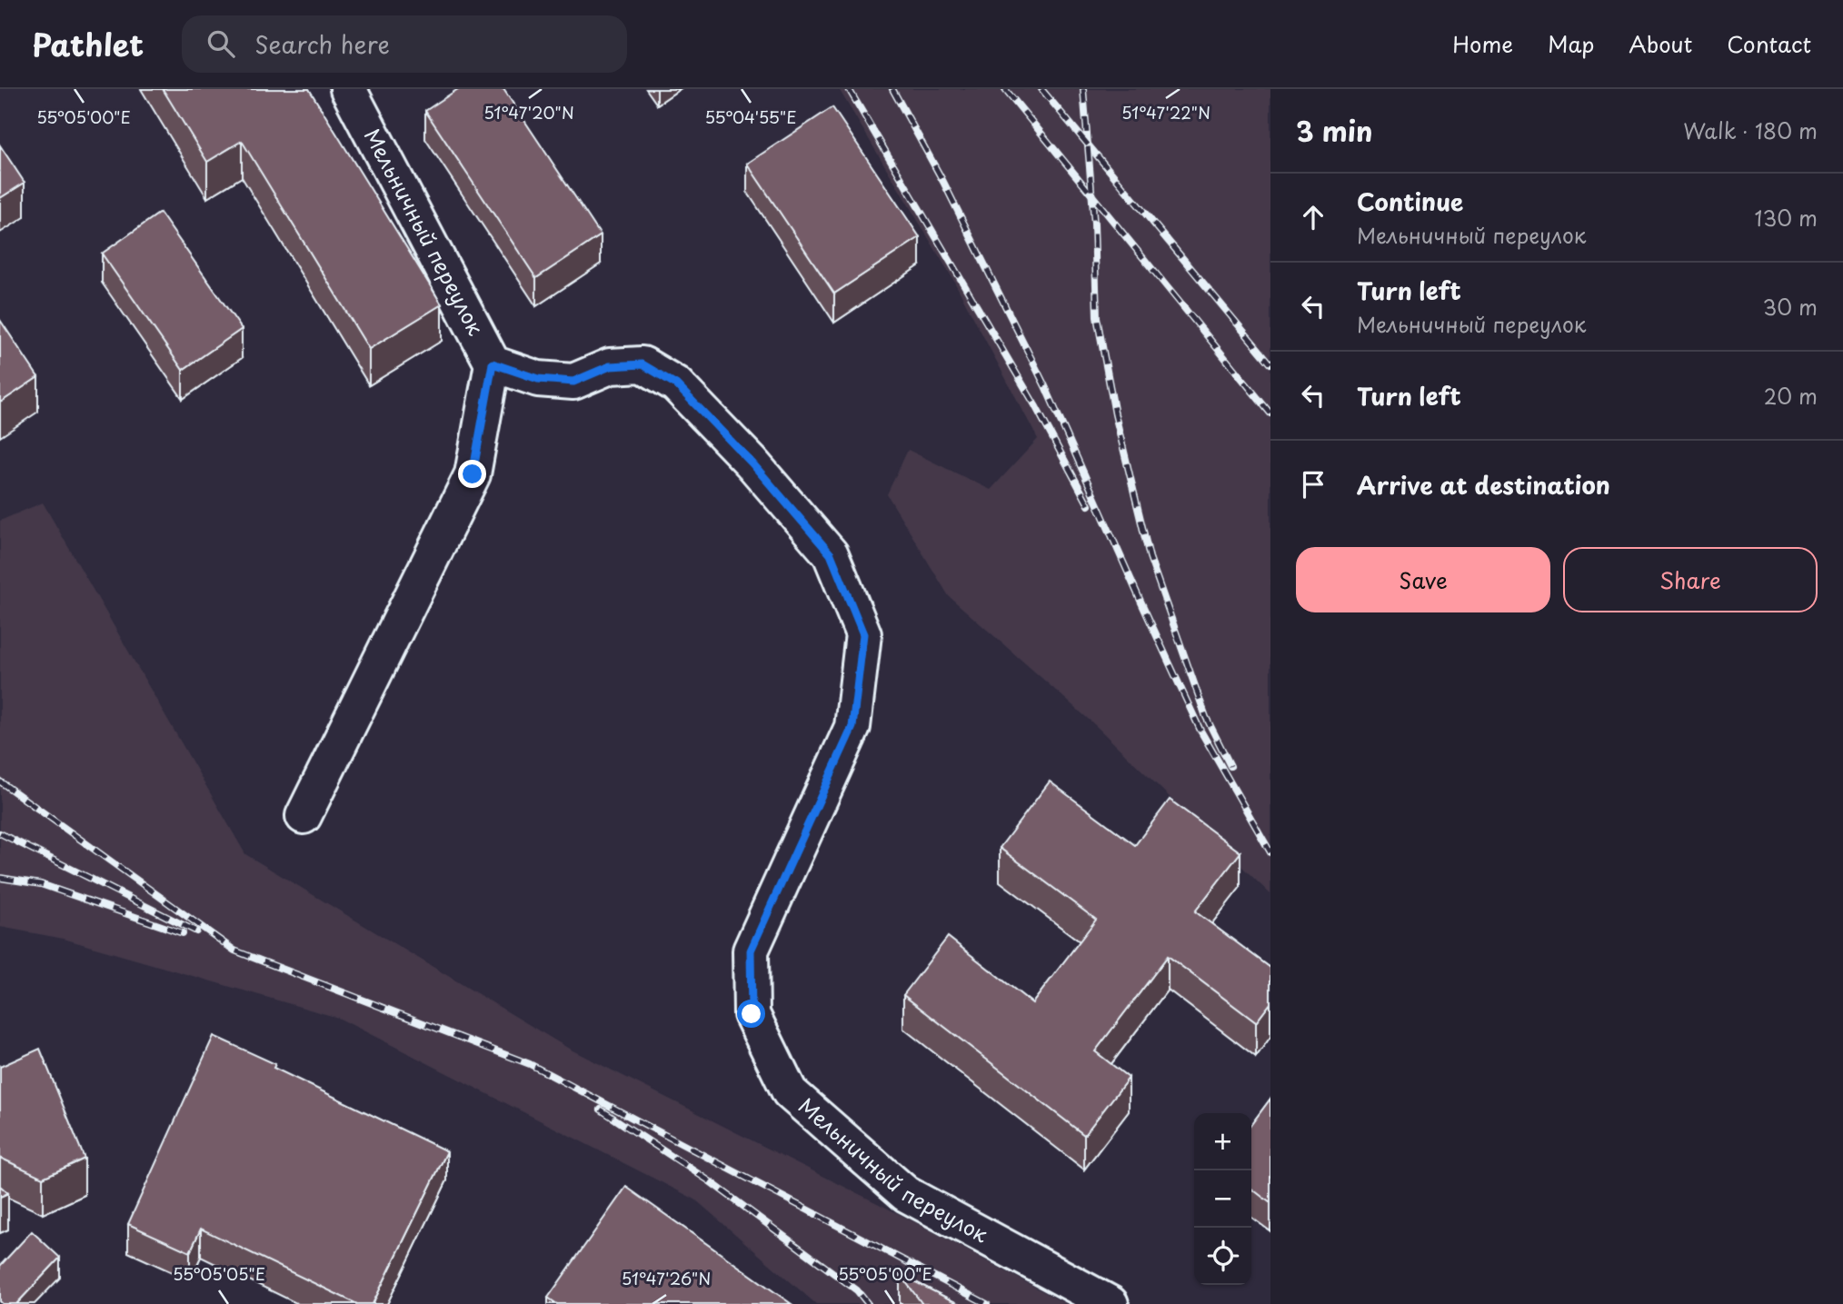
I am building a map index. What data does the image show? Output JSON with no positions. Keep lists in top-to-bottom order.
{
  "streets": {
    "street": ["Мельничный переулок"]
  },
  "page": {
    "header": "Pathlet",
    "search": "Search here",
    "nav": [
      "Home",
      "Map",
      "About",
      "Contact"
    ],
    "heading": ["3 min", "Walk · 180 m"],
    "list": [
      ["Continue", "Мельничный переулок", "130 m"],
      ["Turn left", "Мельничный переулок", "30 m"],
      ["Turn left", "20 m"],
      "Arrive at destination"
    ],
    "buttons": ["Save", "Share"],
    "map_buttons": ["+", "−"]
  },
  "coordinates": [
    "51°47'20\"N",
    "51°47'22\"N",
    "55°05'00\"E",
    "55°04'55\"E",
    "55°05'05\"E",
    "51°47'26\"N"
  ]
}
